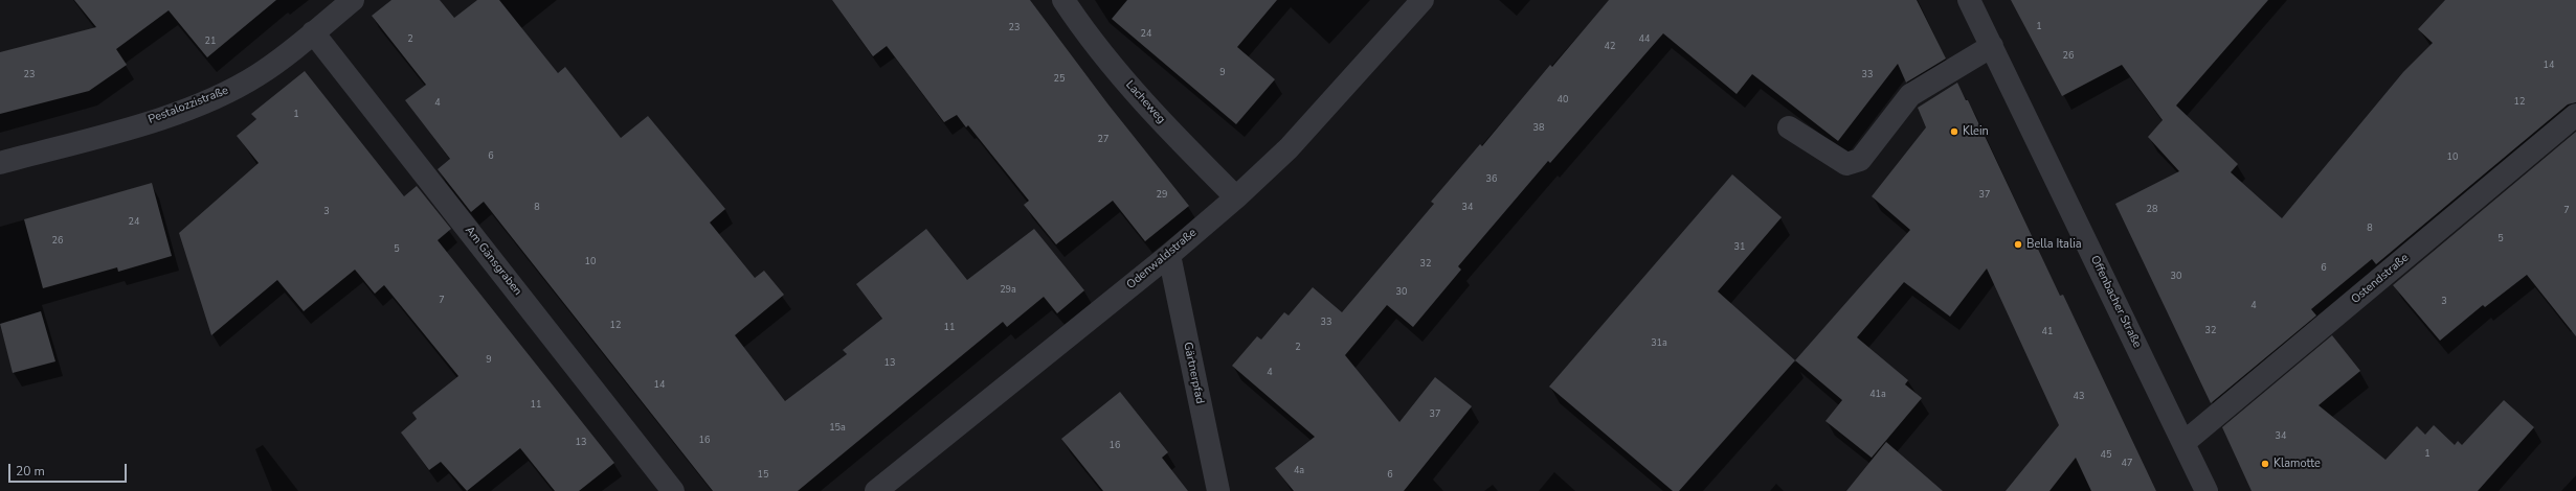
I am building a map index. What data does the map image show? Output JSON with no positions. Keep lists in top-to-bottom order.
{
  "streets": {
    "street": [
      "Lacheweg",
      "Pestalozzistraße",
      "Odenwaldstraße",
      "Am Gänsgraben",
      "Ostendstraße",
      "Offenbacher Straße",
      "Gärtnerpfad"
    ]
  },
  "crossings": [
    ["Lacheweg", "Odenwaldstraße"],
    ["Pestalozzistraße", "Am Gänsgraben"],
    ["Odenwaldstraße", "Gärtnerpfad"],
    ["Ostendstraße", "Offenbacher Straße"]
  ],
  "places": ["Klein", "Bella Italia", "Klamotte"],
  "house_numbers": [
    "1",
    "23",
    "24",
    "2",
    "44",
    "21",
    "42",
    "26",
    "14",
    "9",
    "23",
    "33",
    "25",
    "40",
    "12",
    "4",
    "1",
    "38",
    "27",
    "6",
    "10",
    "36",
    "29",
    "37",
    "8",
    "34",
    "28",
    "7",
    "3",
    "24",
    "8",
    "5",
    "26",
    "31",
    "5",
    "10",
    "32",
    "6",
    "30",
    "29a",
    "30",
    "7",
    "3",
    "4",
    "33",
    "12",
    "11",
    "32",
    "41",
    "31a",
    "2",
    "9",
    "13",
    "4",
    "14",
    "41a",
    "43",
    "11",
    "37",
    "15a",
    "34",
    "16",
    "13",
    "16",
    "1",
    "45",
    "47",
    "4a",
    "15",
    "6"
  ],
  "scale_bar": "20 m"
}
